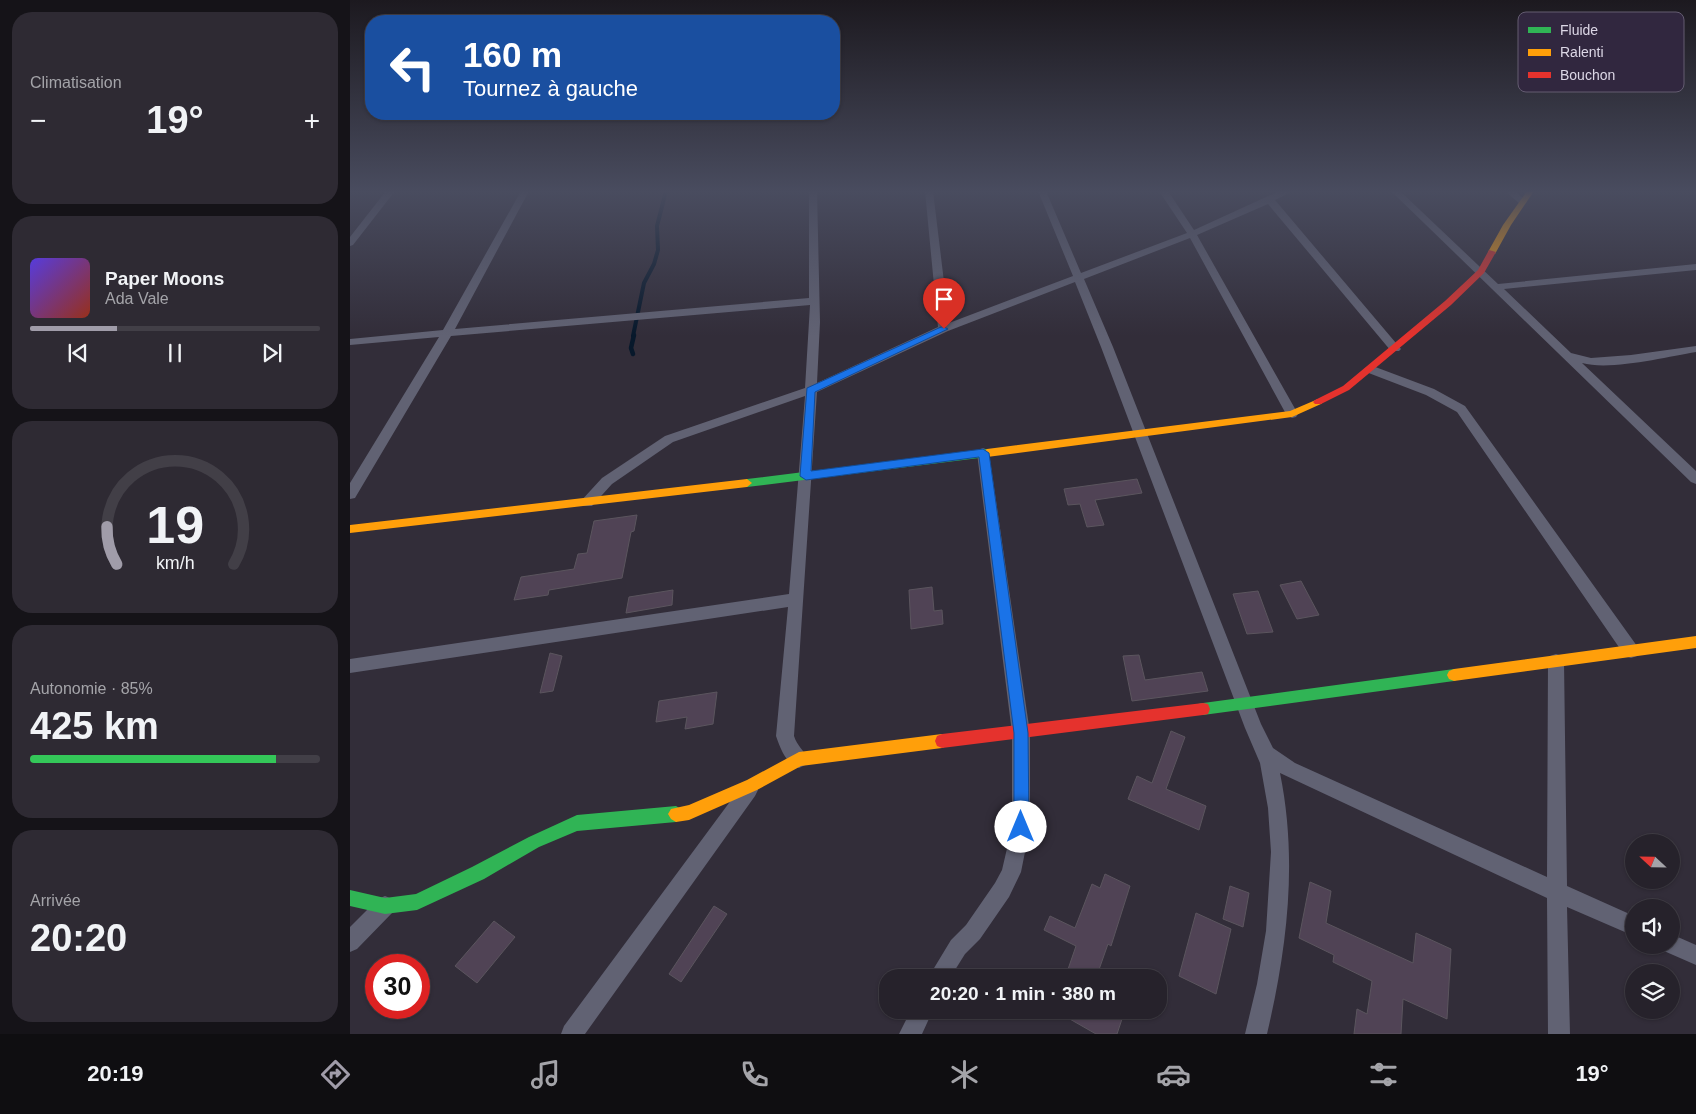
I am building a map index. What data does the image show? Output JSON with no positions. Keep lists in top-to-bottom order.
{
  "legend": ["Fluide", "Ralenti", "Bouchon"],
  "north": "left",
  "page": {
    "tile": [
      "Climatisation",
      ["Autonomie · 85%", "425 km"],
      ["Arrivée", "20:20"]
    ],
    "turn": ["160 m", "Tournez à gauche"],
    "heat": ["−", "19°", "+"],
    "song": ["Paper Moons", "Ada Vale"],
    "limit": "30",
    "trip": "20:20 · 1 min · 380 m",
    "tabs": ["20:19", "19°"],
    "gauge": ["19", "km/h"]
  }
}
